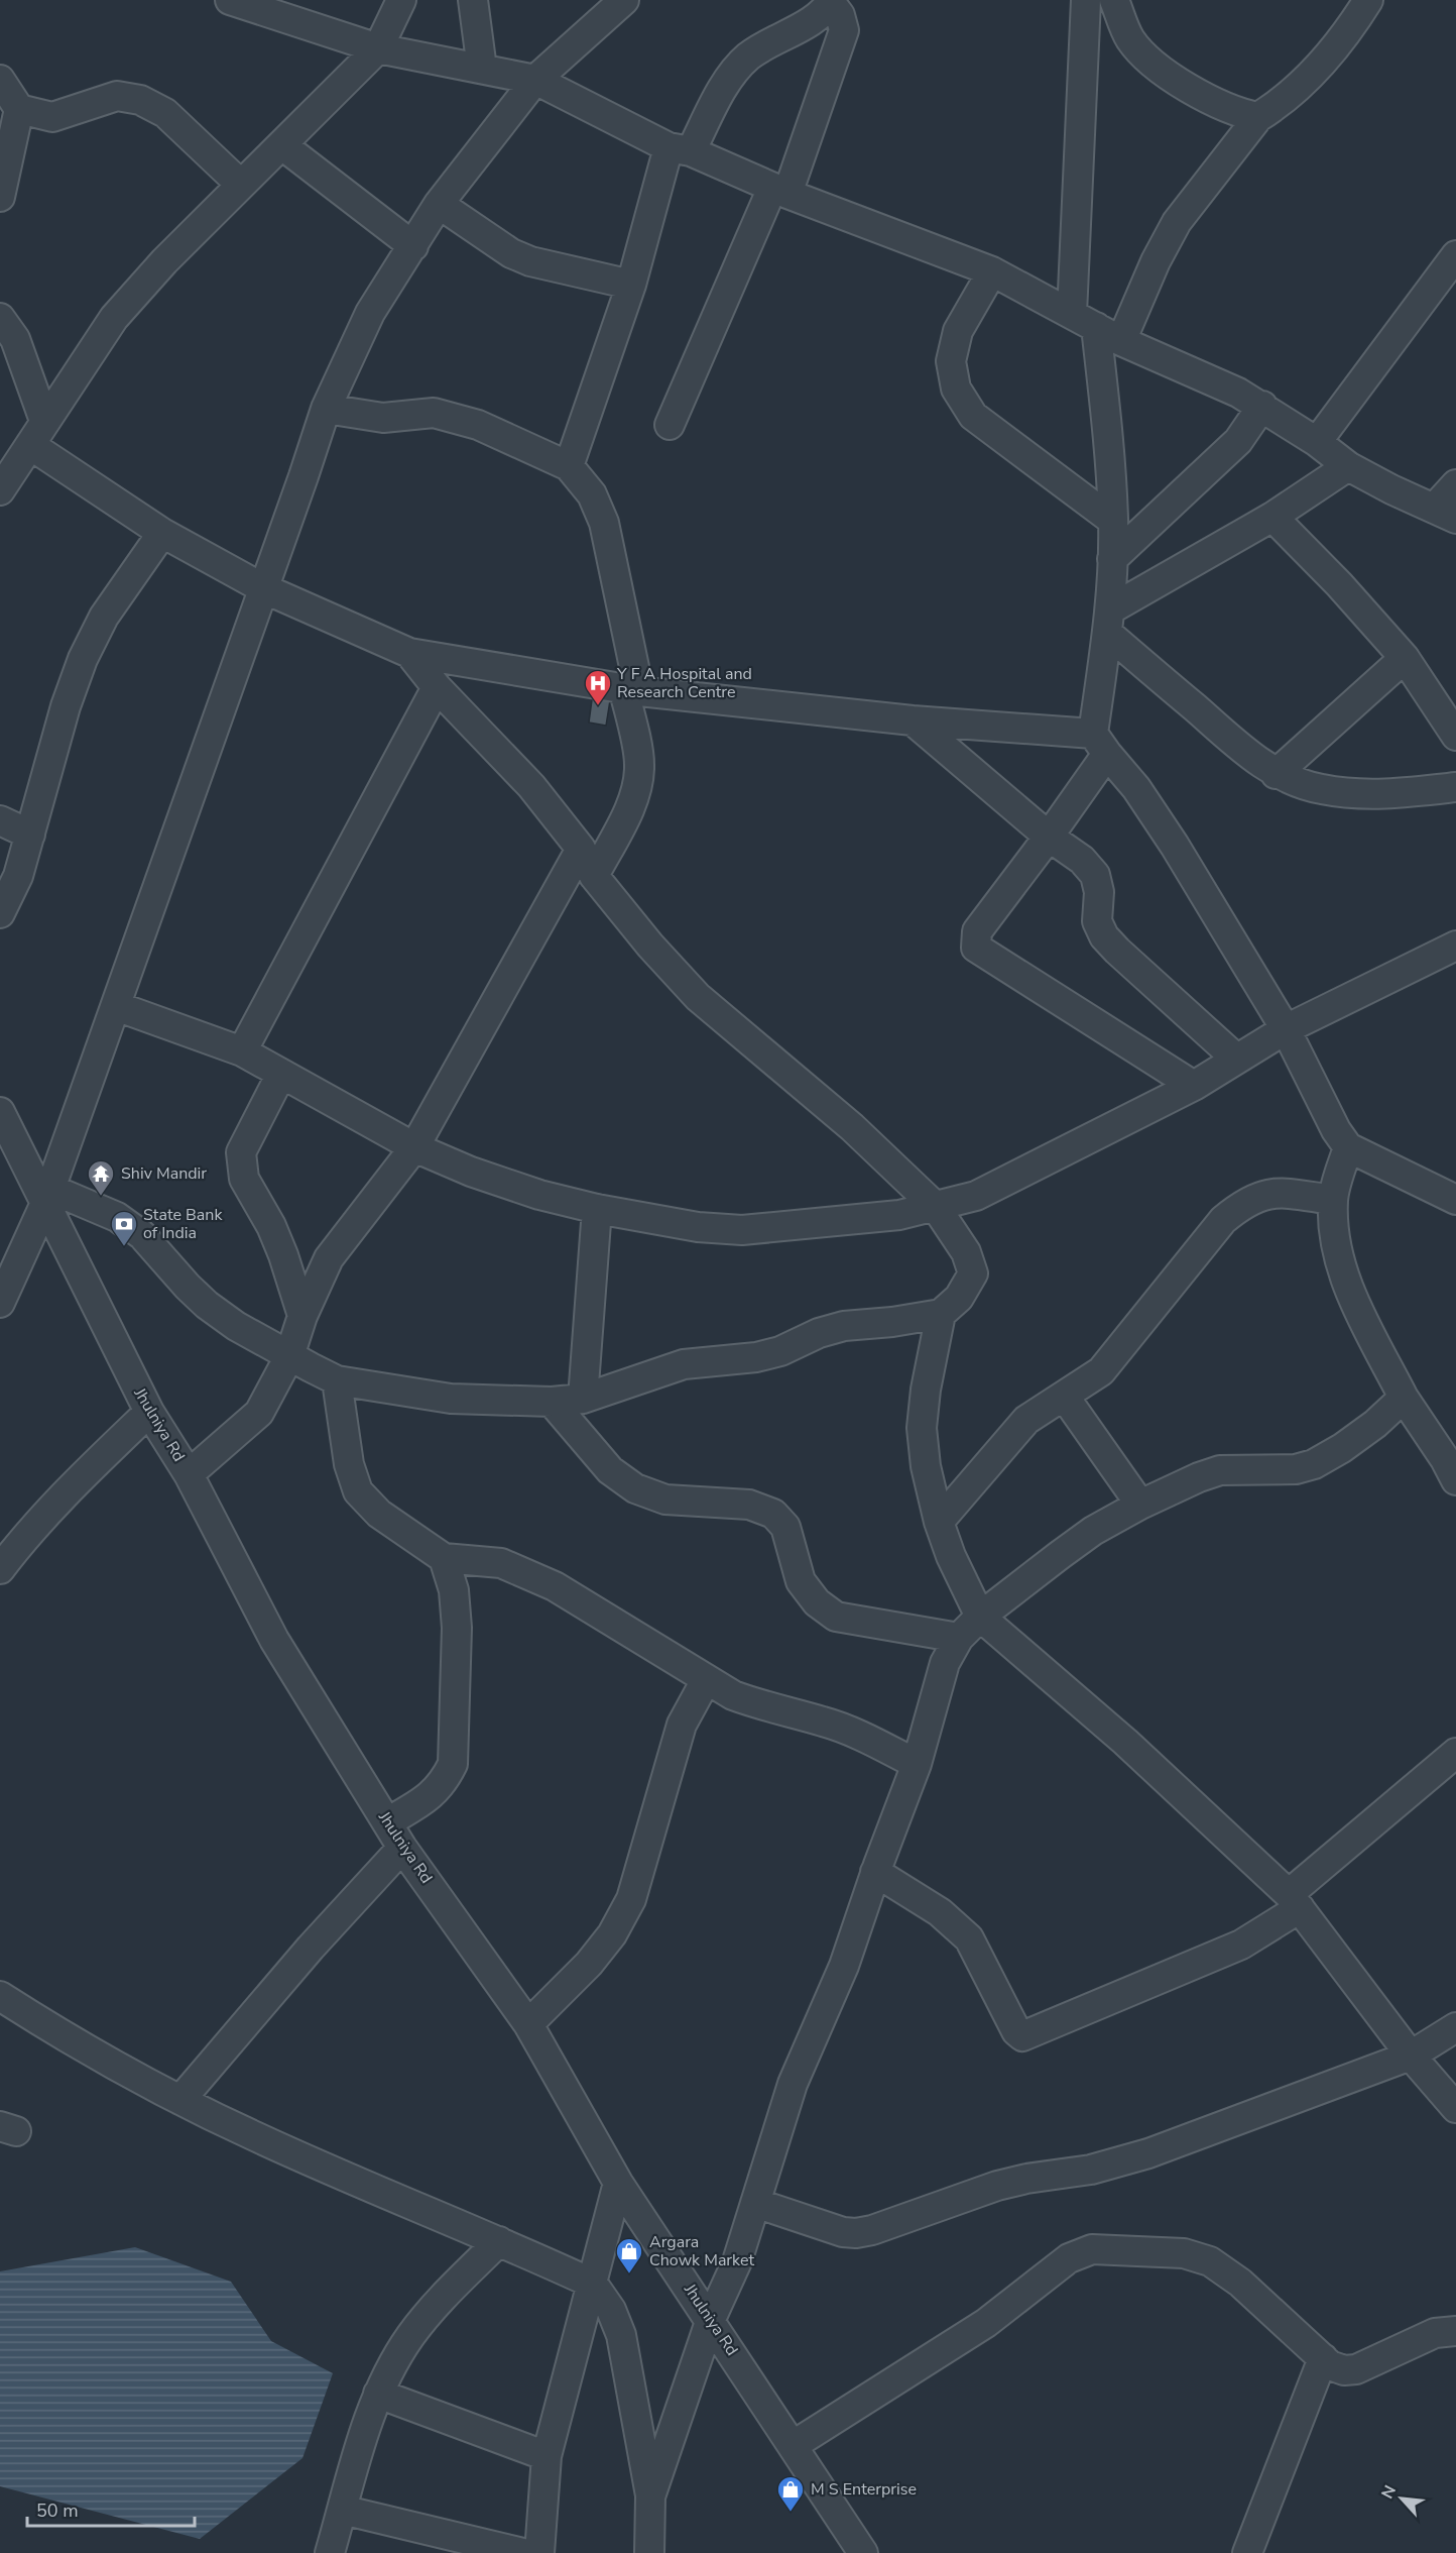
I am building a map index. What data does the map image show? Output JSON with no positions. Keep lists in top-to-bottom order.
{
  "streets": {
    "street": ["Jhulniya Rd"]
  },
  "places": {
    "hospital": ["Y F A Hospital and Research Centre"],
    "temple": ["Shiv Mandir"],
    "bank": ["State Bank of India"],
    "shop": ["Argara Chowk Market", "M S Enterprise"]
  },
  "scale_bar": "50 m",
  "north": "top left"
}
